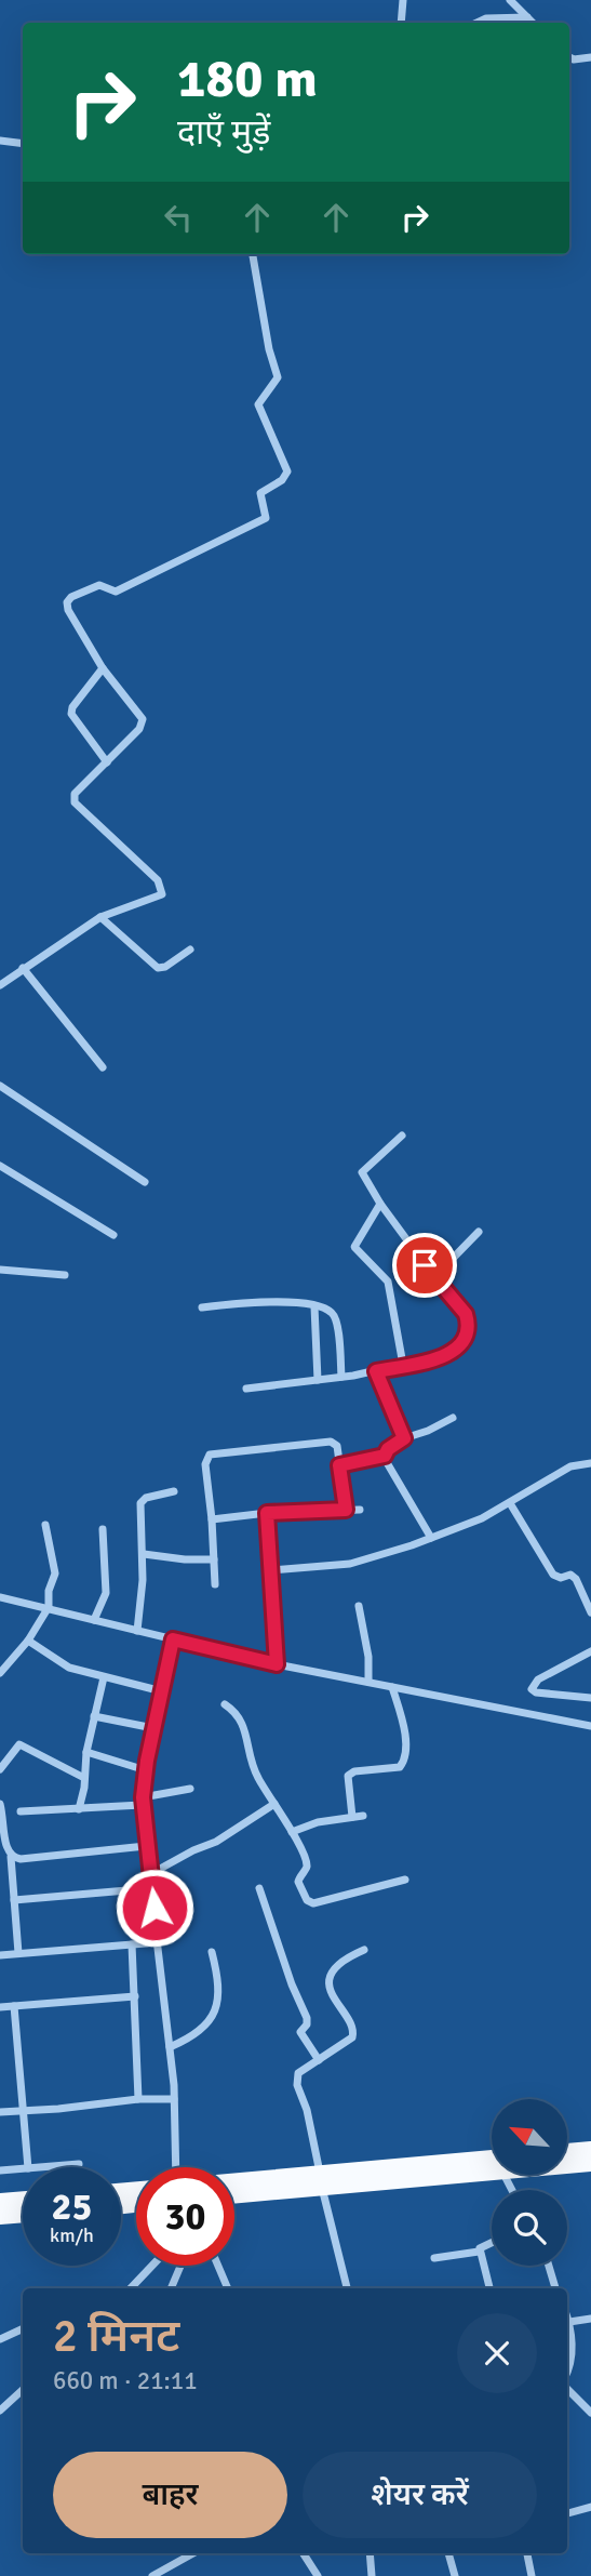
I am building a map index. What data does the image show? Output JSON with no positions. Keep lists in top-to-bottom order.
{
  "north": "top left",
  "page": {
    "turn": ["180 m", "दाएँ मुड़ें"],
    "speed": "25 km/h",
    "limit": "30",
    "heading": ["2 मिनट", "660 m · 21:11"],
    "buttons": ["बाहर", "शेयर करें"]
  }
}
